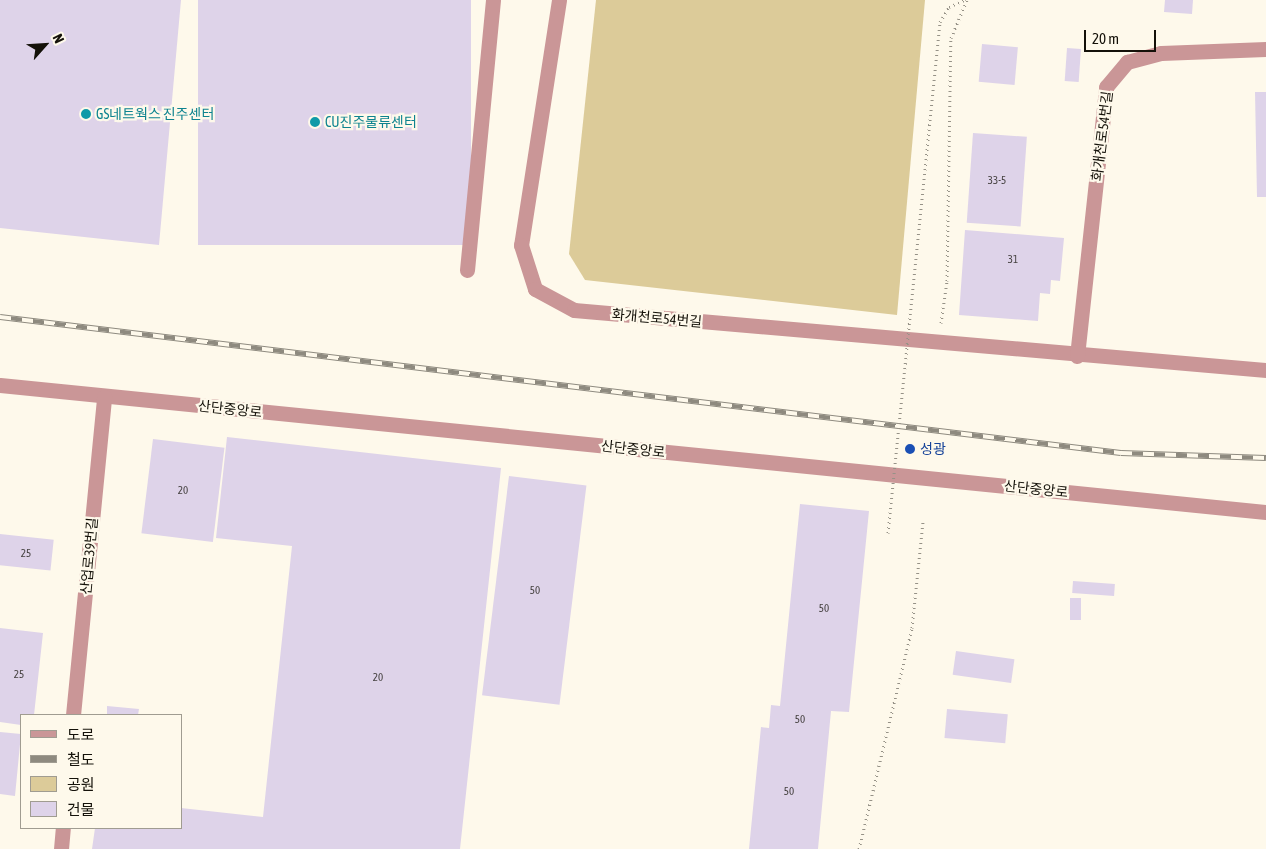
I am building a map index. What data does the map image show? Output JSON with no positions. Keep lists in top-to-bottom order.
{
  "streets": {
    "street": ["화개천로54번길", "산단중앙로", "산업로39번길"]
  },
  "crossings": [
    ["산단중앙로", "산업로39번길"]
  ],
  "places": ["GS네트웍스 진주센터", "CU진주물류센터", "성광"],
  "house_numbers": [
    "33-5",
    "31",
    "20",
    "25",
    "50",
    "50",
    "25",
    "20",
    "50",
    "50"
  ],
  "legend": [
    "도로",
    "철도",
    "공원",
    "건물"
  ],
  "scale_bar": "20 m",
  "north": "top right"
}
